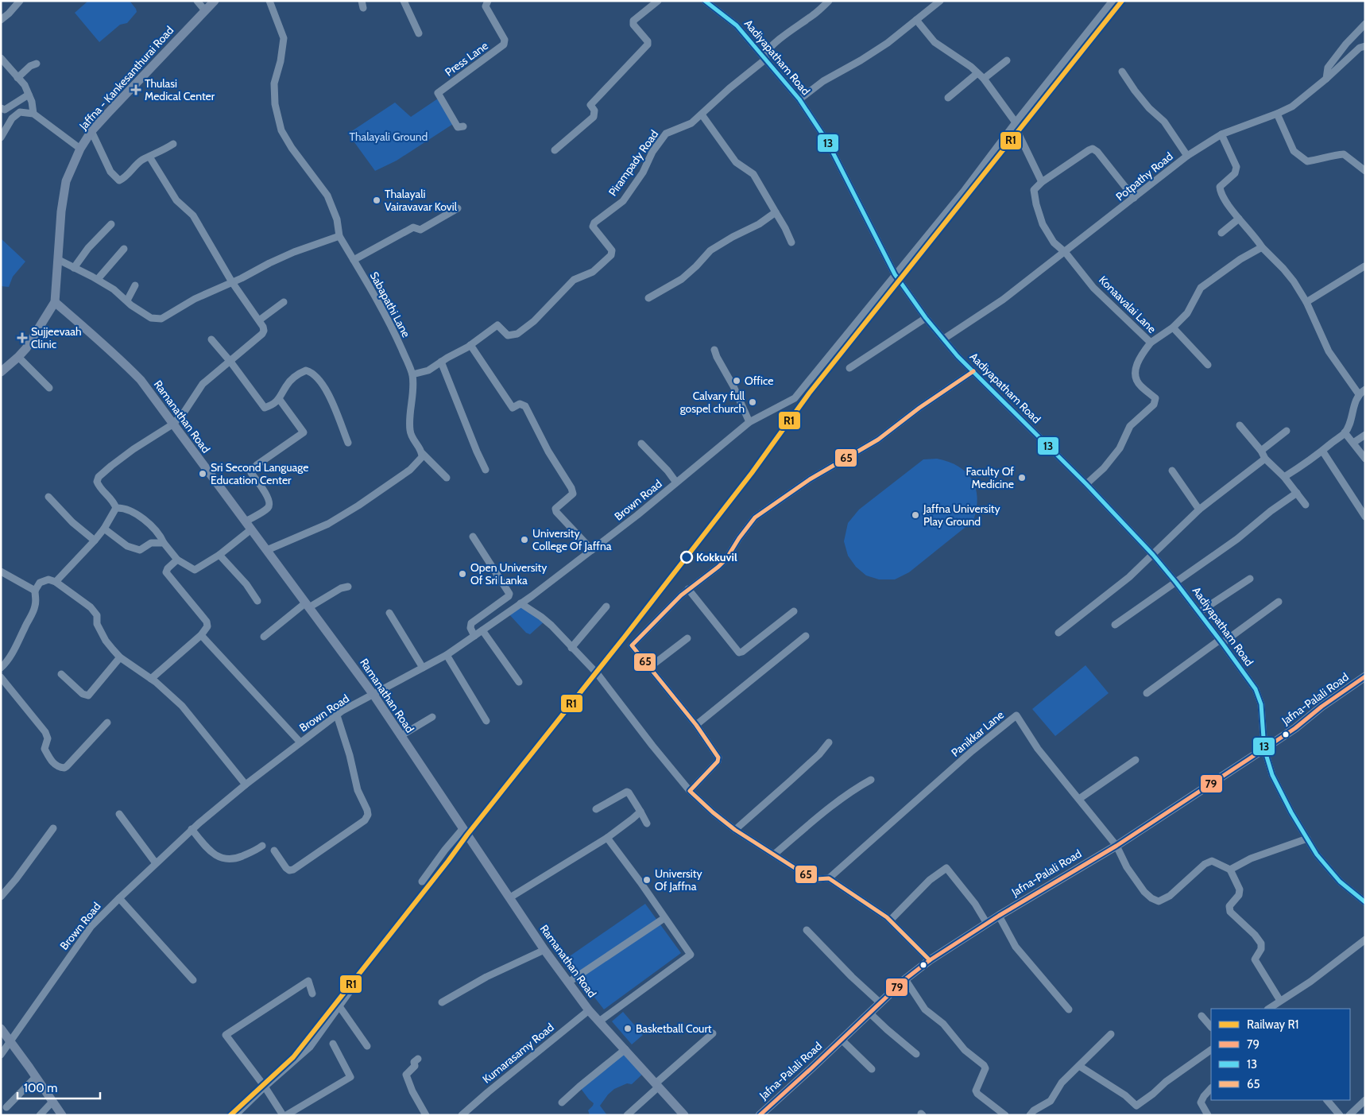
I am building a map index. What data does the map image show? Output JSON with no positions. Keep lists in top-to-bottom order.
{
  "streets": {
    "main road": ["Jaffna - Kankesanthurai Road", "Ramanathan Road", "Jafna-Palali Road"],
    "street": [
      "Aadiyapatham Road",
      "Press Lane",
      "Pirampady Road",
      "Potpathy Road",
      "Sabapathi Lane",
      "Konaavalai Lane",
      "Brown Road",
      "Panikkar Lane",
      "Kumarasamy Road"
    ]
  },
  "crossings": [
    ["Aadiyapatham Road", "Pirampady Road"],
    ["Aadiyapatham Road", "Potpathy Road"],
    ["Aadiyapatham Road", "Konaavalai Lane"],
    ["Aadiyapatham Road", "Brown Road"],
    ["Aadiyapatham Road", "Jafna-Palali Road"],
    ["Jaffna - Kankesanthurai Road", "Ramanathan Road"],
    ["Pirampady Road", "Sabapathi Lane"],
    ["Potpathy Road", "Konaavalai Lane"],
    ["Ramanathan Road", "Brown Road"],
    ["Ramanathan Road", "Kumarasamy Road"],
    ["Jafna-Palali Road", "Panikkar Lane"]
  ],
  "parks": ["Thalayali Ground"],
  "places": {
    "health": ["Thulasi Medical Center", "Sujjeevaah Clinic"],
    "other": [
      "Thalayali Vairavavar Kovil",
      "Office",
      "Calvary full gospel church",
      "Sri Second Language Education Center",
      "Faculty Of Medicine",
      "Jaffna University Play Ground",
      "University College Of Jaffna",
      "Kokkuvil",
      "Open University Of Sri Lanka",
      "University Of Jaffna",
      "Basketball Court"
    ]
  },
  "lines": [
    "rail line R1",
    "transit line 13",
    "transit line 65",
    "transit line 79"
  ],
  "legend": [
    "Railway R1",
    "79",
    "13",
    "65"
  ],
  "scale_bar": "100 m"
}
